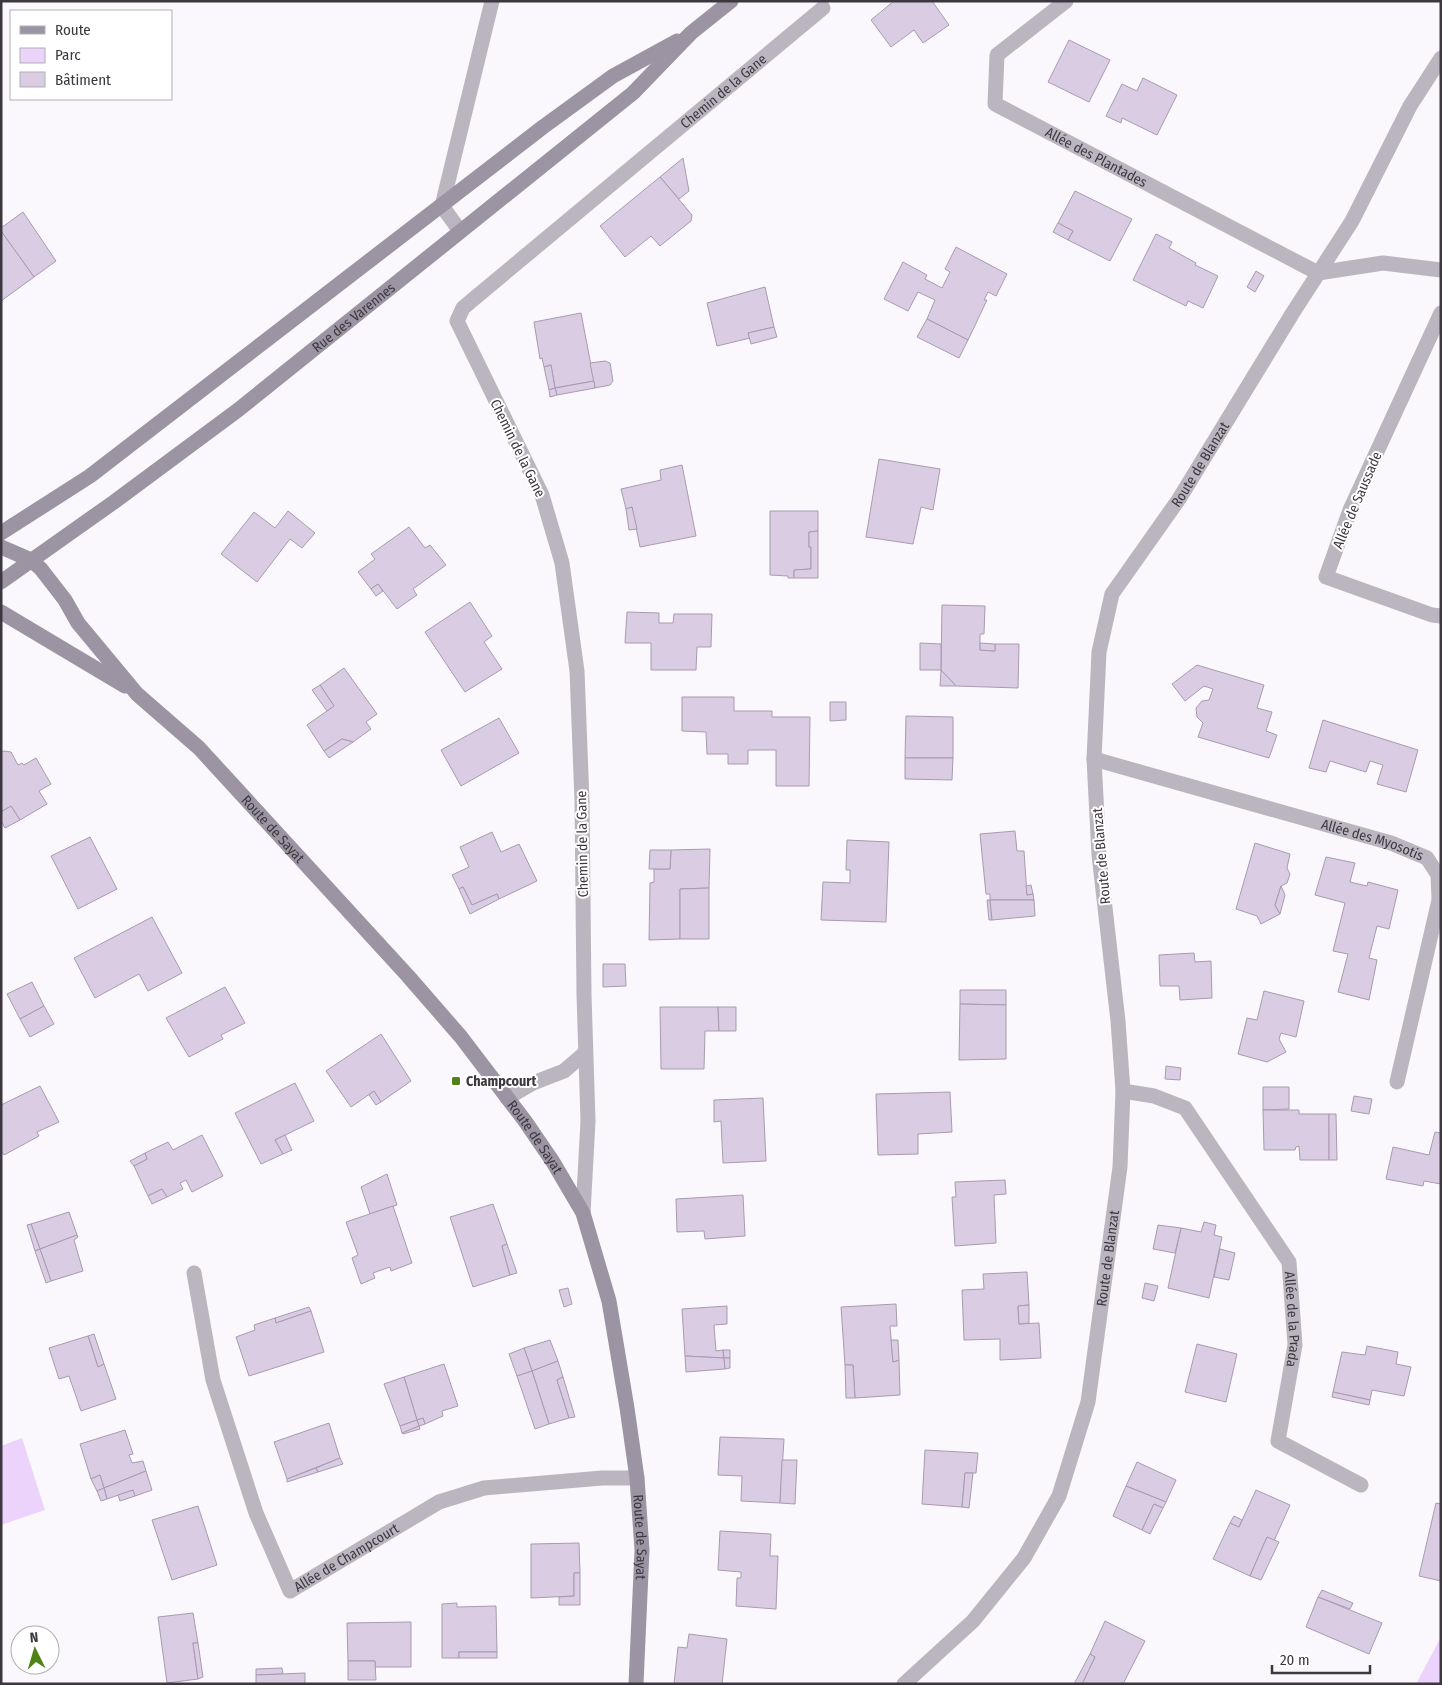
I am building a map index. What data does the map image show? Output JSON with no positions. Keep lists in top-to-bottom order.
{
  "streets": {
    "main road": ["Rue des Varennes", "Route de Sayat"],
    "street": [
      "Chemin de la Gane",
      "Allée des Plantades",
      "Route de Blanzat",
      "Allée de Saussade",
      "Allée des Myosotis",
      "Allée de la Prada",
      "Allée de Champcourt"
    ]
  },
  "crossings": [
    ["Chemin de la Gane", "Route de Sayat"],
    ["Allée des Plantades", "Route de Blanzat"],
    ["Rue des Varennes", "Route de Sayat"],
    ["Route de Blanzat", "Allée des Myosotis"],
    ["Route de Blanzat", "Allée de la Prada"],
    ["Route de Sayat", "Allée de Champcourt"]
  ],
  "places": {
    "transit": ["Champcourt"]
  },
  "legend": ["Route", "Parc", "Bâtiment"],
  "scale_bar": "20 m",
  "north": "top"
}
